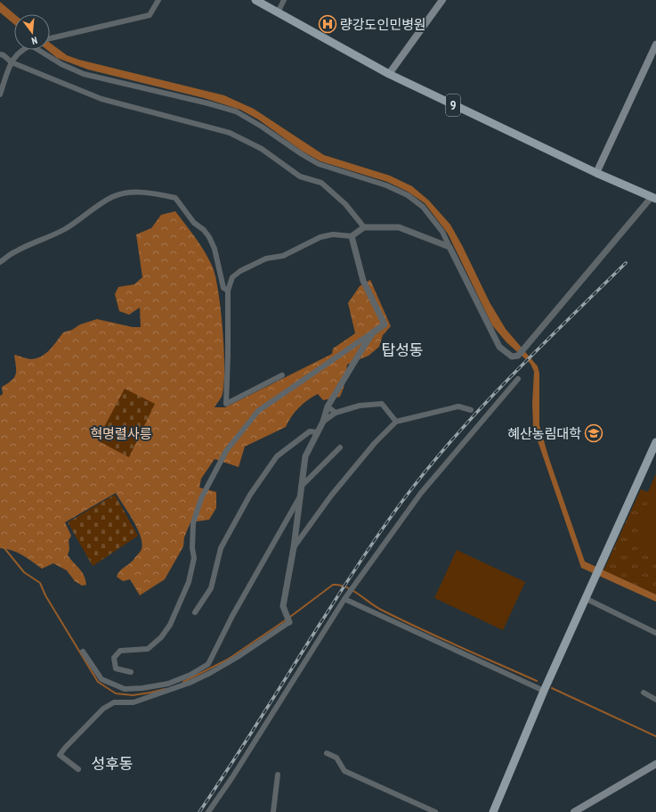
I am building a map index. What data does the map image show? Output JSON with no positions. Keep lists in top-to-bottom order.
{
  "streets": {
    "main road": ["9"]
  },
  "districts": ["탑성동", "성후동"],
  "parks": ["혁명렬사릉"],
  "places": {
    "hospital": ["량강도인민병원"],
    "school or university": ["혜산농림대학"]
  },
  "north": "bottom"
}
